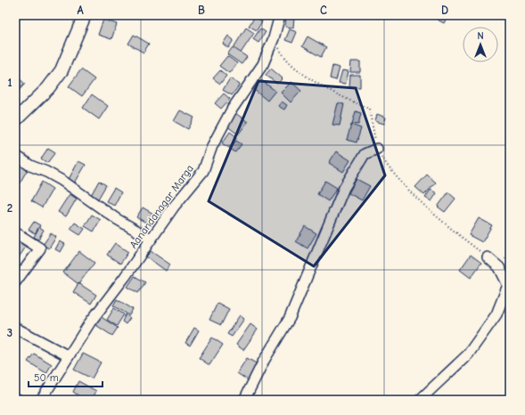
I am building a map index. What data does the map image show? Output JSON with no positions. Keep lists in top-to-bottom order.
{
  "streets": {
    "street": ["Aanandanagar Marga"]
  },
  "scale_bar": "50 m",
  "north": "top",
  "grid": {
    "columns": [
      "A",
      "B",
      "C",
      "D"
    ],
    "rows": ["1", "2", "3"]
  }
}
